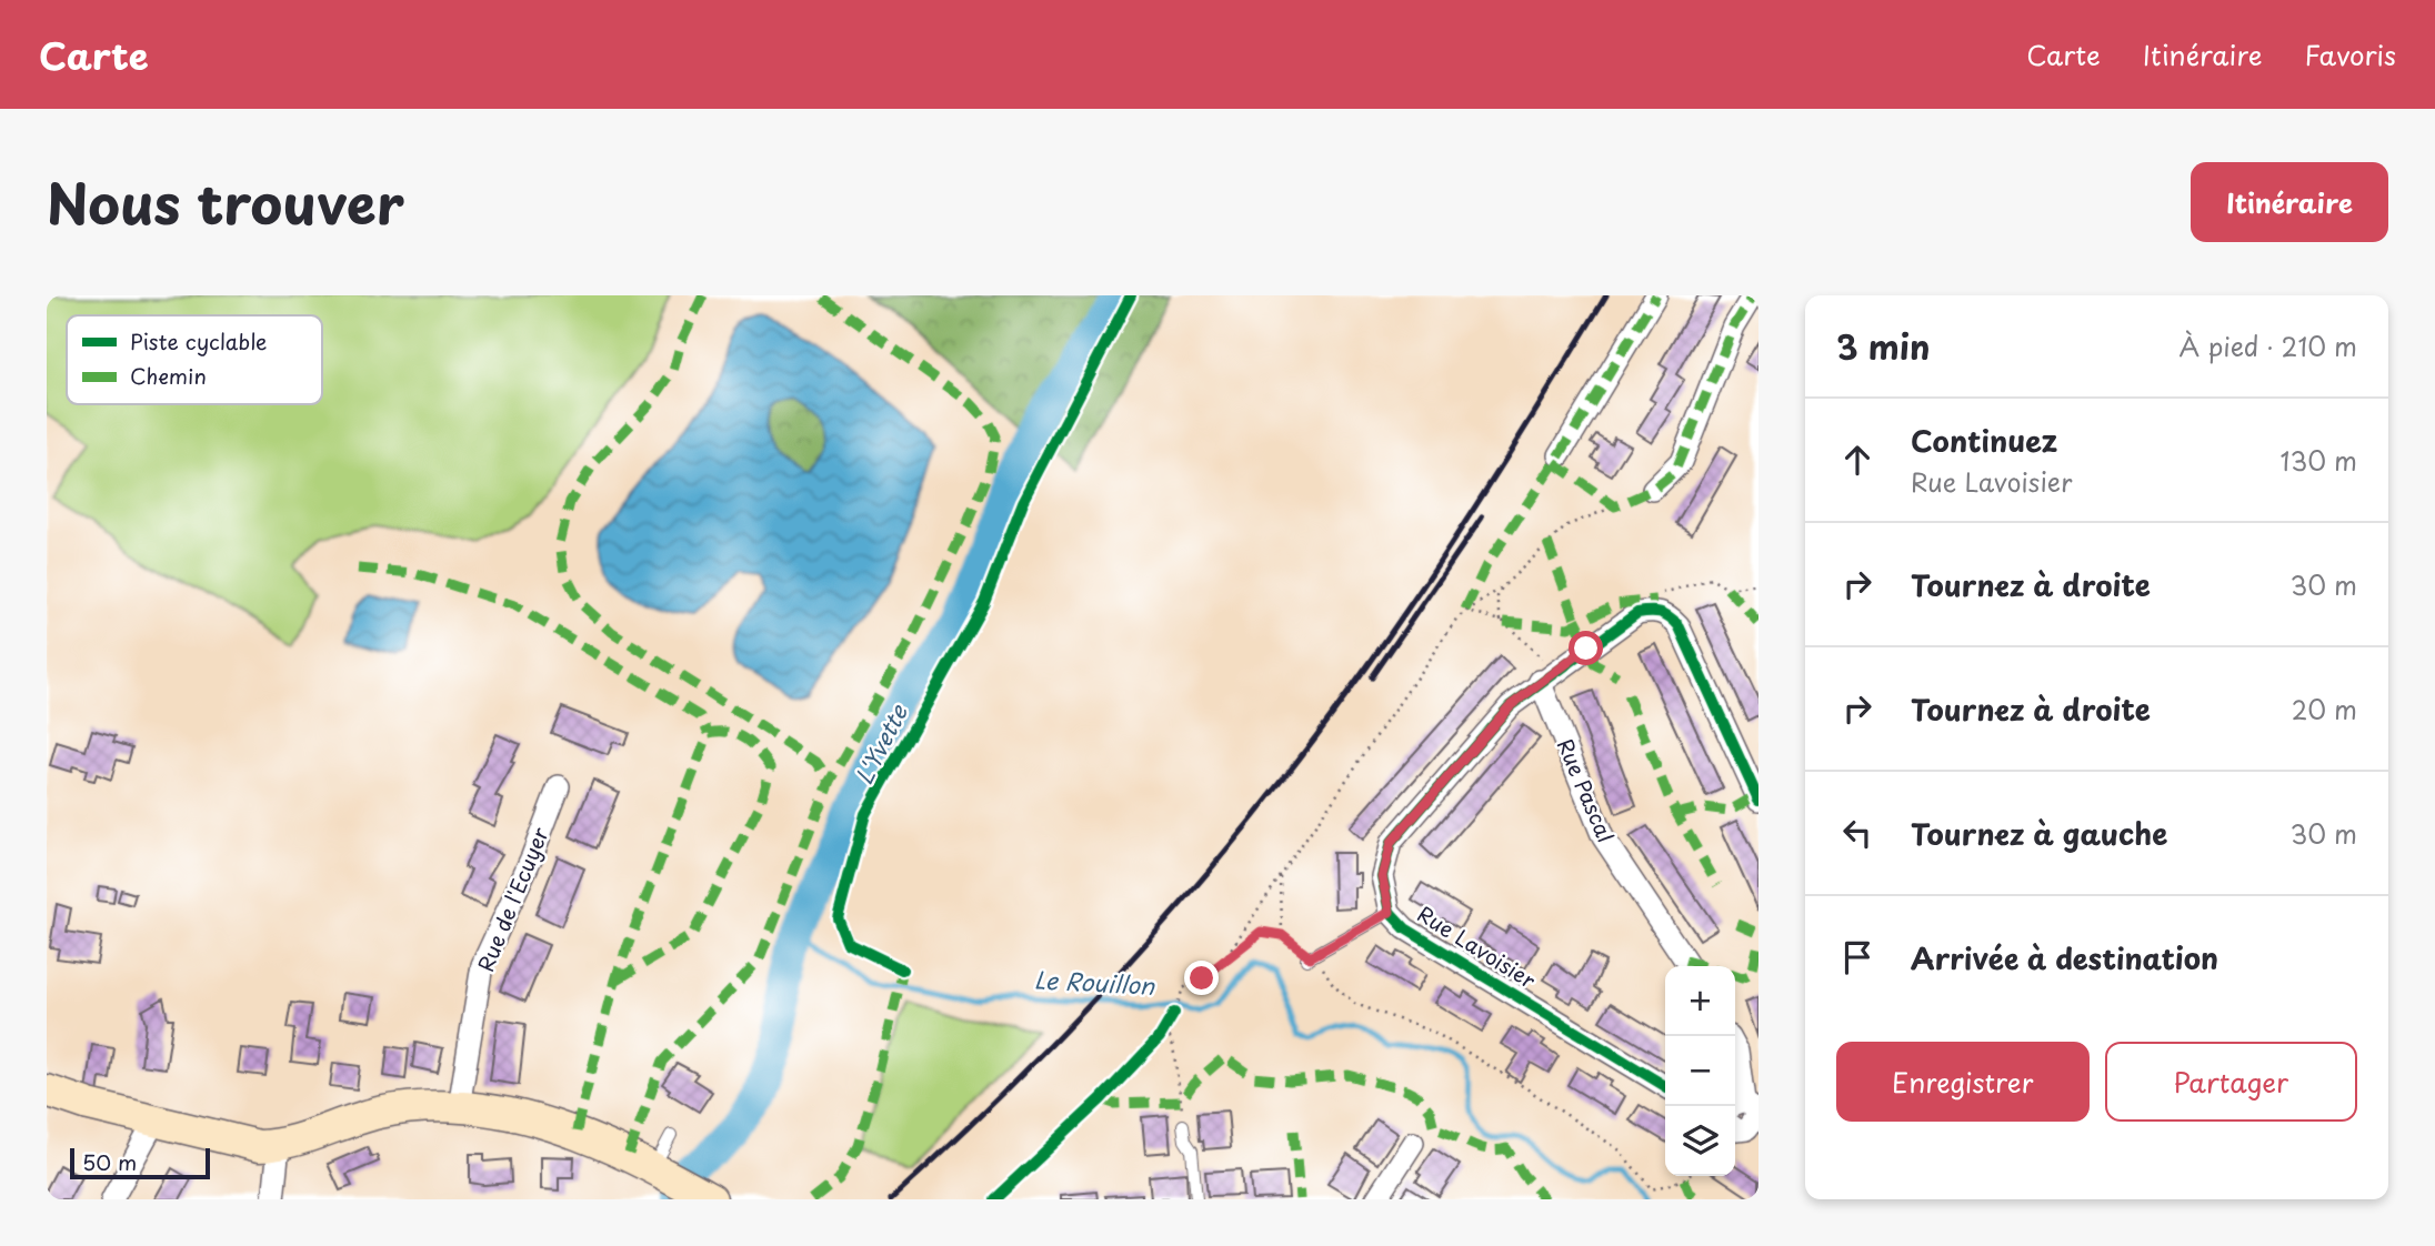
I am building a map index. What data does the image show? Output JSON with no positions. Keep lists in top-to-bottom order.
{
  "streets": {
    "street": ["Rue Pascal", "Rue de l'Ecuyer", "Rue Lavoisier"]
  },
  "crossings": [
    ["Rue Pascal", "Rue Lavoisier"]
  ],
  "water": ["L'Yvette", "Le Rouillon"],
  "legend": ["Piste cyclable", "Chemin"],
  "scale_bar": "50 m",
  "page": {
    "header": "Carte",
    "nav": ["Carte", "Itinéraire", "Favoris"],
    "title": "Nous trouver",
    "buttons": [
      "Itinéraire",
      ["Enregistrer", "Partager"]
    ],
    "heading": ["3 min", "À pied · 210 m"],
    "list": [
      ["Continuez", "Rue Lavoisier", "130 m"],
      ["Tournez à droite", "30 m"],
      ["Tournez à droite", "20 m"],
      ["Tournez à gauche", "30 m"],
      "Arrivée à destination"
    ],
    "map_buttons": ["+", "−"],
    "scale": "50 m"
  }
}
